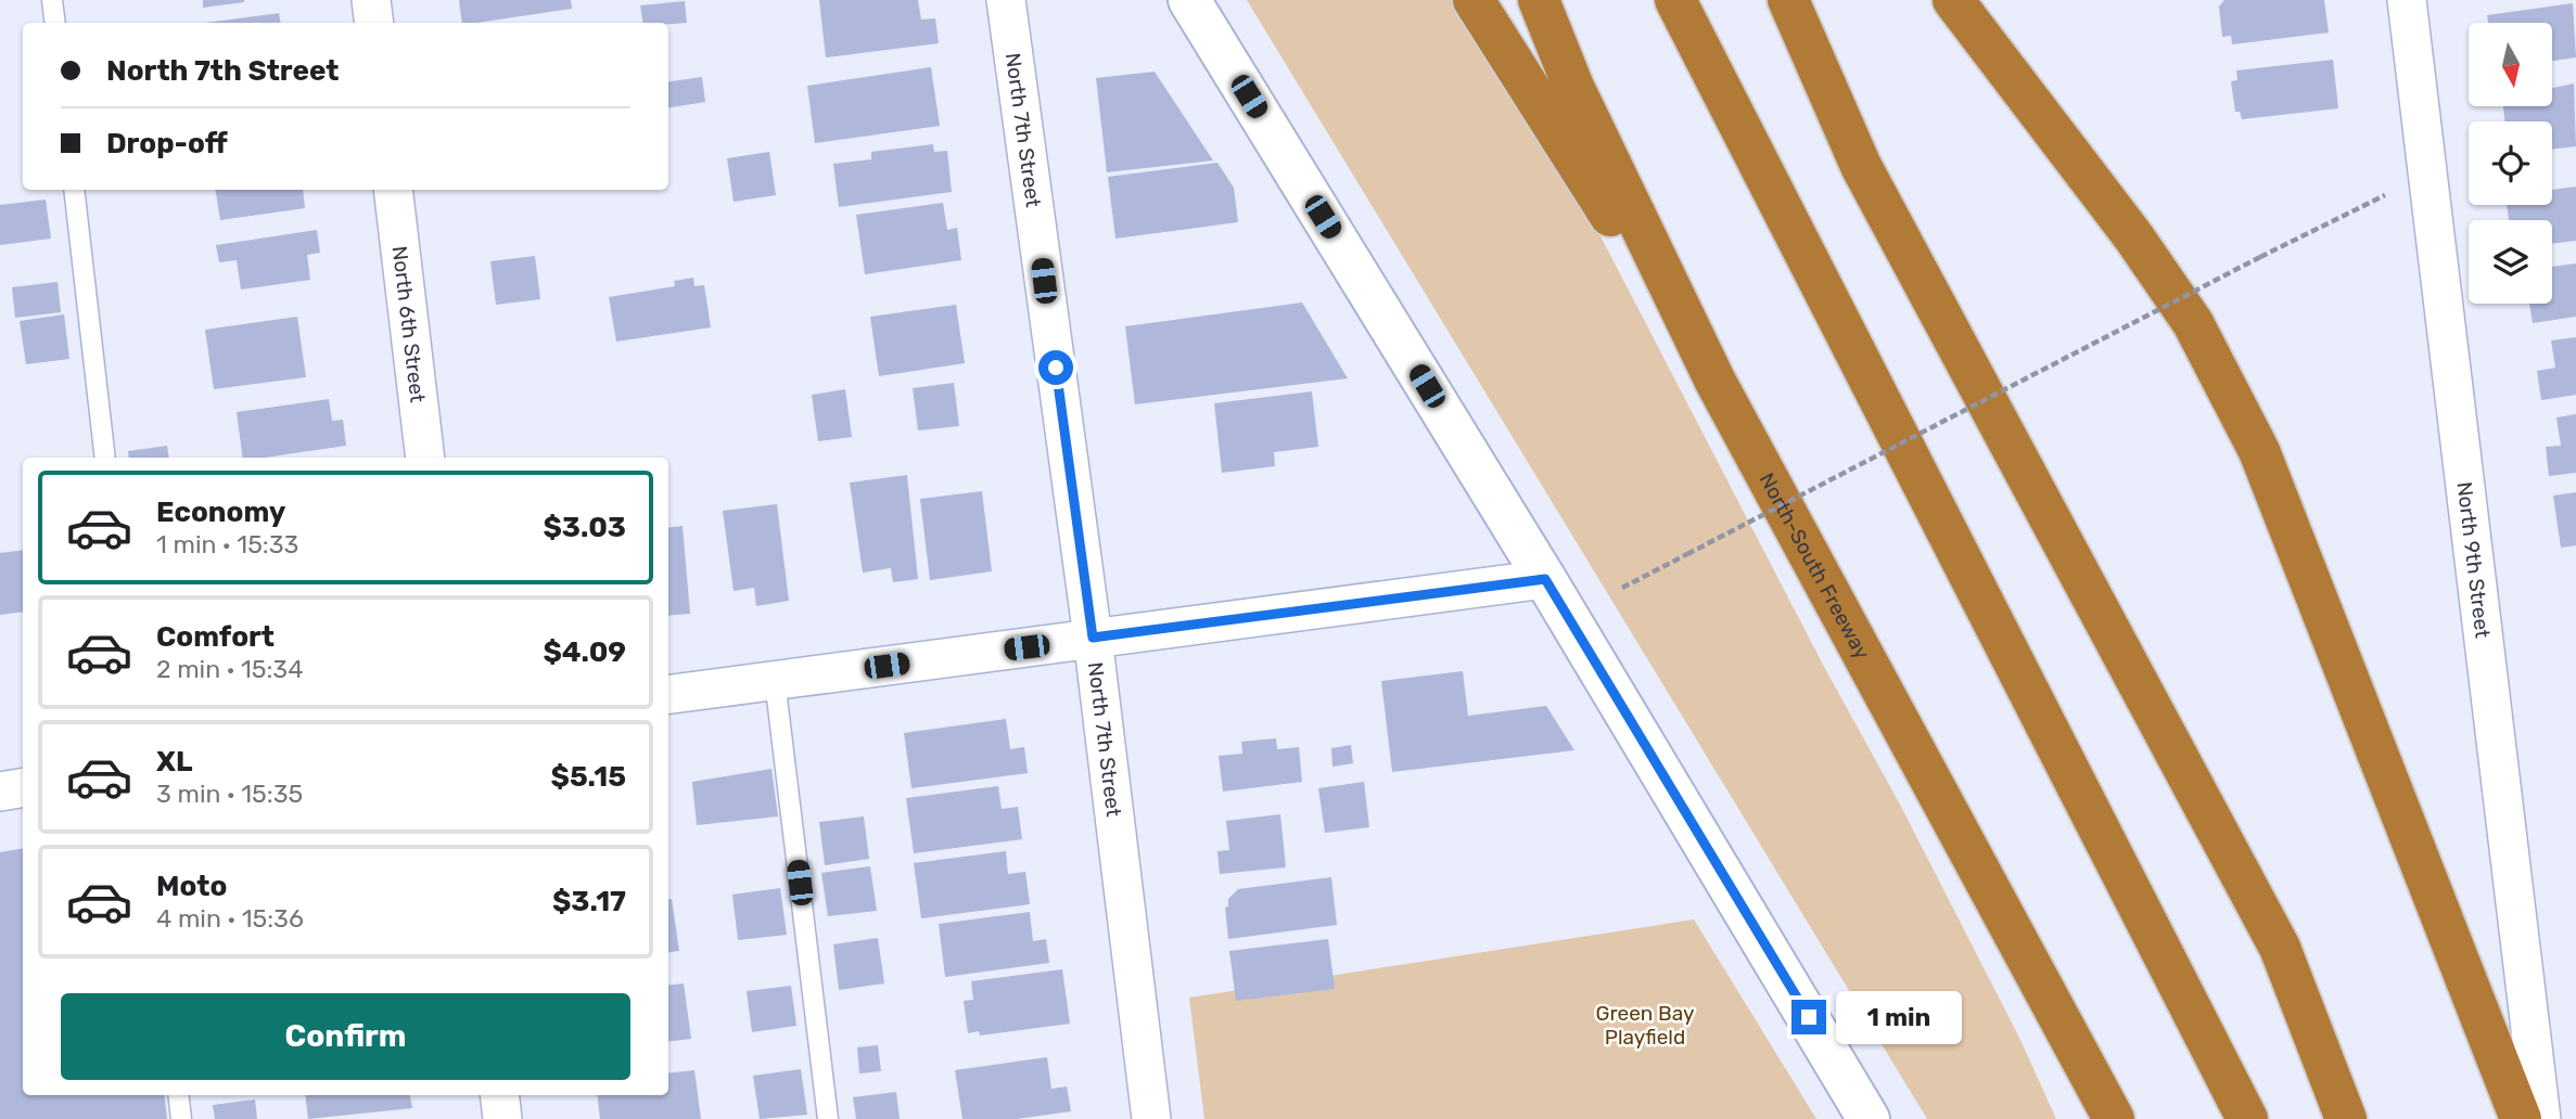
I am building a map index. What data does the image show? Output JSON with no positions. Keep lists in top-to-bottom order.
{
  "streets": {
    "highway": ["North-South Freeway"],
    "street": ["North 7th Street", "North 6th Street", "North 9th Street"]
  },
  "parks": ["Green Bay Playfield"],
  "north": "bottom",
  "page": {
    "banner": ["North 7th Street", "Drop-off"],
    "list": [
      {
        "name": "Economy",
        "note": "1 min · 15:33",
        "value": "$3.03"
      },
      {
        "name": "Comfort",
        "note": "2 min · 15:34",
        "value": "$4.09"
      },
      {
        "name": "XL",
        "note": "3 min · 15:35",
        "value": "$5.15"
      },
      {
        "name": "Moto",
        "note": "4 min · 15:36",
        "value": "$3.17"
      }
    ],
    "buttons": "Confirm",
    "bubble": "1 min"
  }
}
